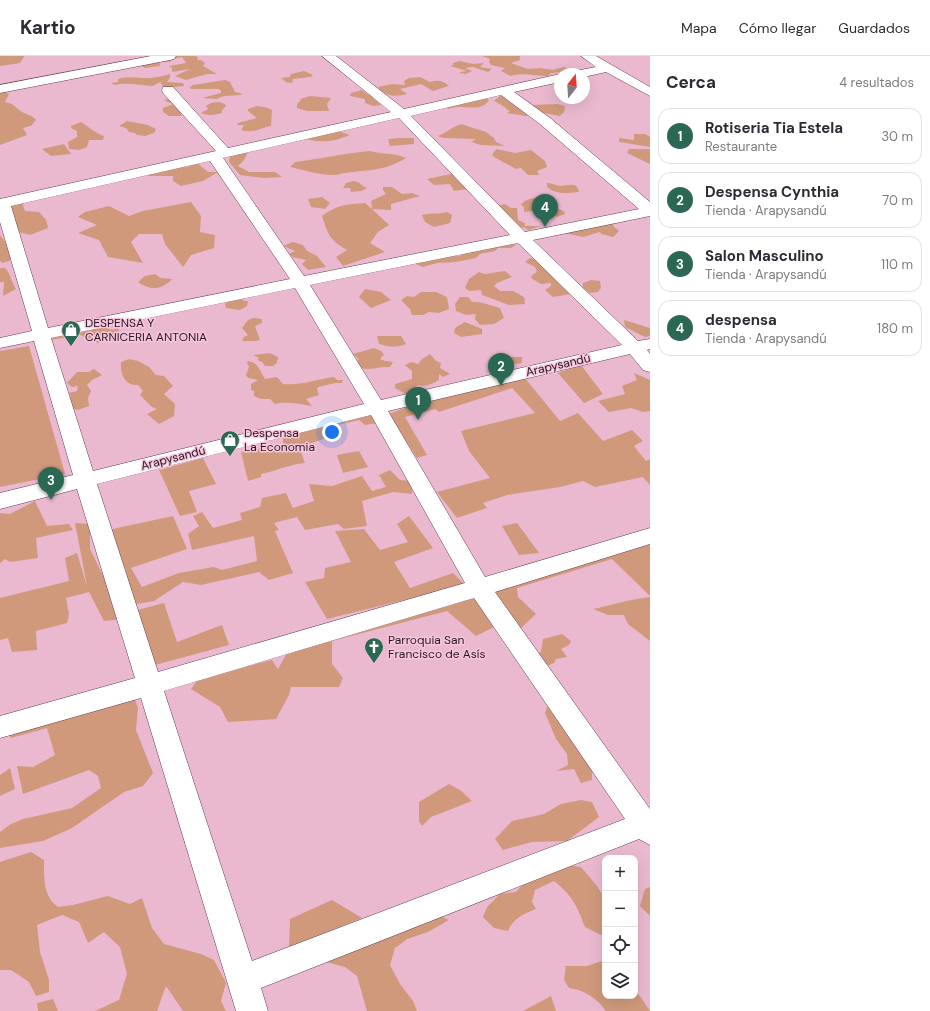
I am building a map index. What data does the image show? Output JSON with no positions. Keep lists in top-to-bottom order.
{
  "streets": {
    "street": ["Arapysandú"]
  },
  "places": {
    "shop": ["DESPENSA Y CARNICERIA ANTONIA", "Despensa La Economia"],
    "church": ["Parroquia San Francisco de Asís"]
  },
  "north": "top",
  "page": {
    "header": "Kartio",
    "nav": ["Mapa", "Cómo llegar", "Guardados"],
    "heading": ["Cerca", "4 resultados"],
    "list": [
      {
        "mark": "1",
        "name": "Rotiseria Tia Estela",
        "note": "Restaurante",
        "value": "30 m"
      },
      {
        "mark": "2",
        "name": "Despensa Cynthia",
        "note": "Tienda · Arapysandú",
        "value": "70 m"
      },
      {
        "mark": "3",
        "name": "Salon Masculino",
        "note": "Tienda · Arapysandú",
        "value": "110 m"
      },
      {
        "mark": "4",
        "name": "despensa",
        "note": "Tienda · Arapysandú",
        "value": "180 m"
      }
    ],
    "pins": [
      "4",
      "2",
      "1",
      "3"
    ],
    "map_buttons": ["+", "−"]
  }
}
